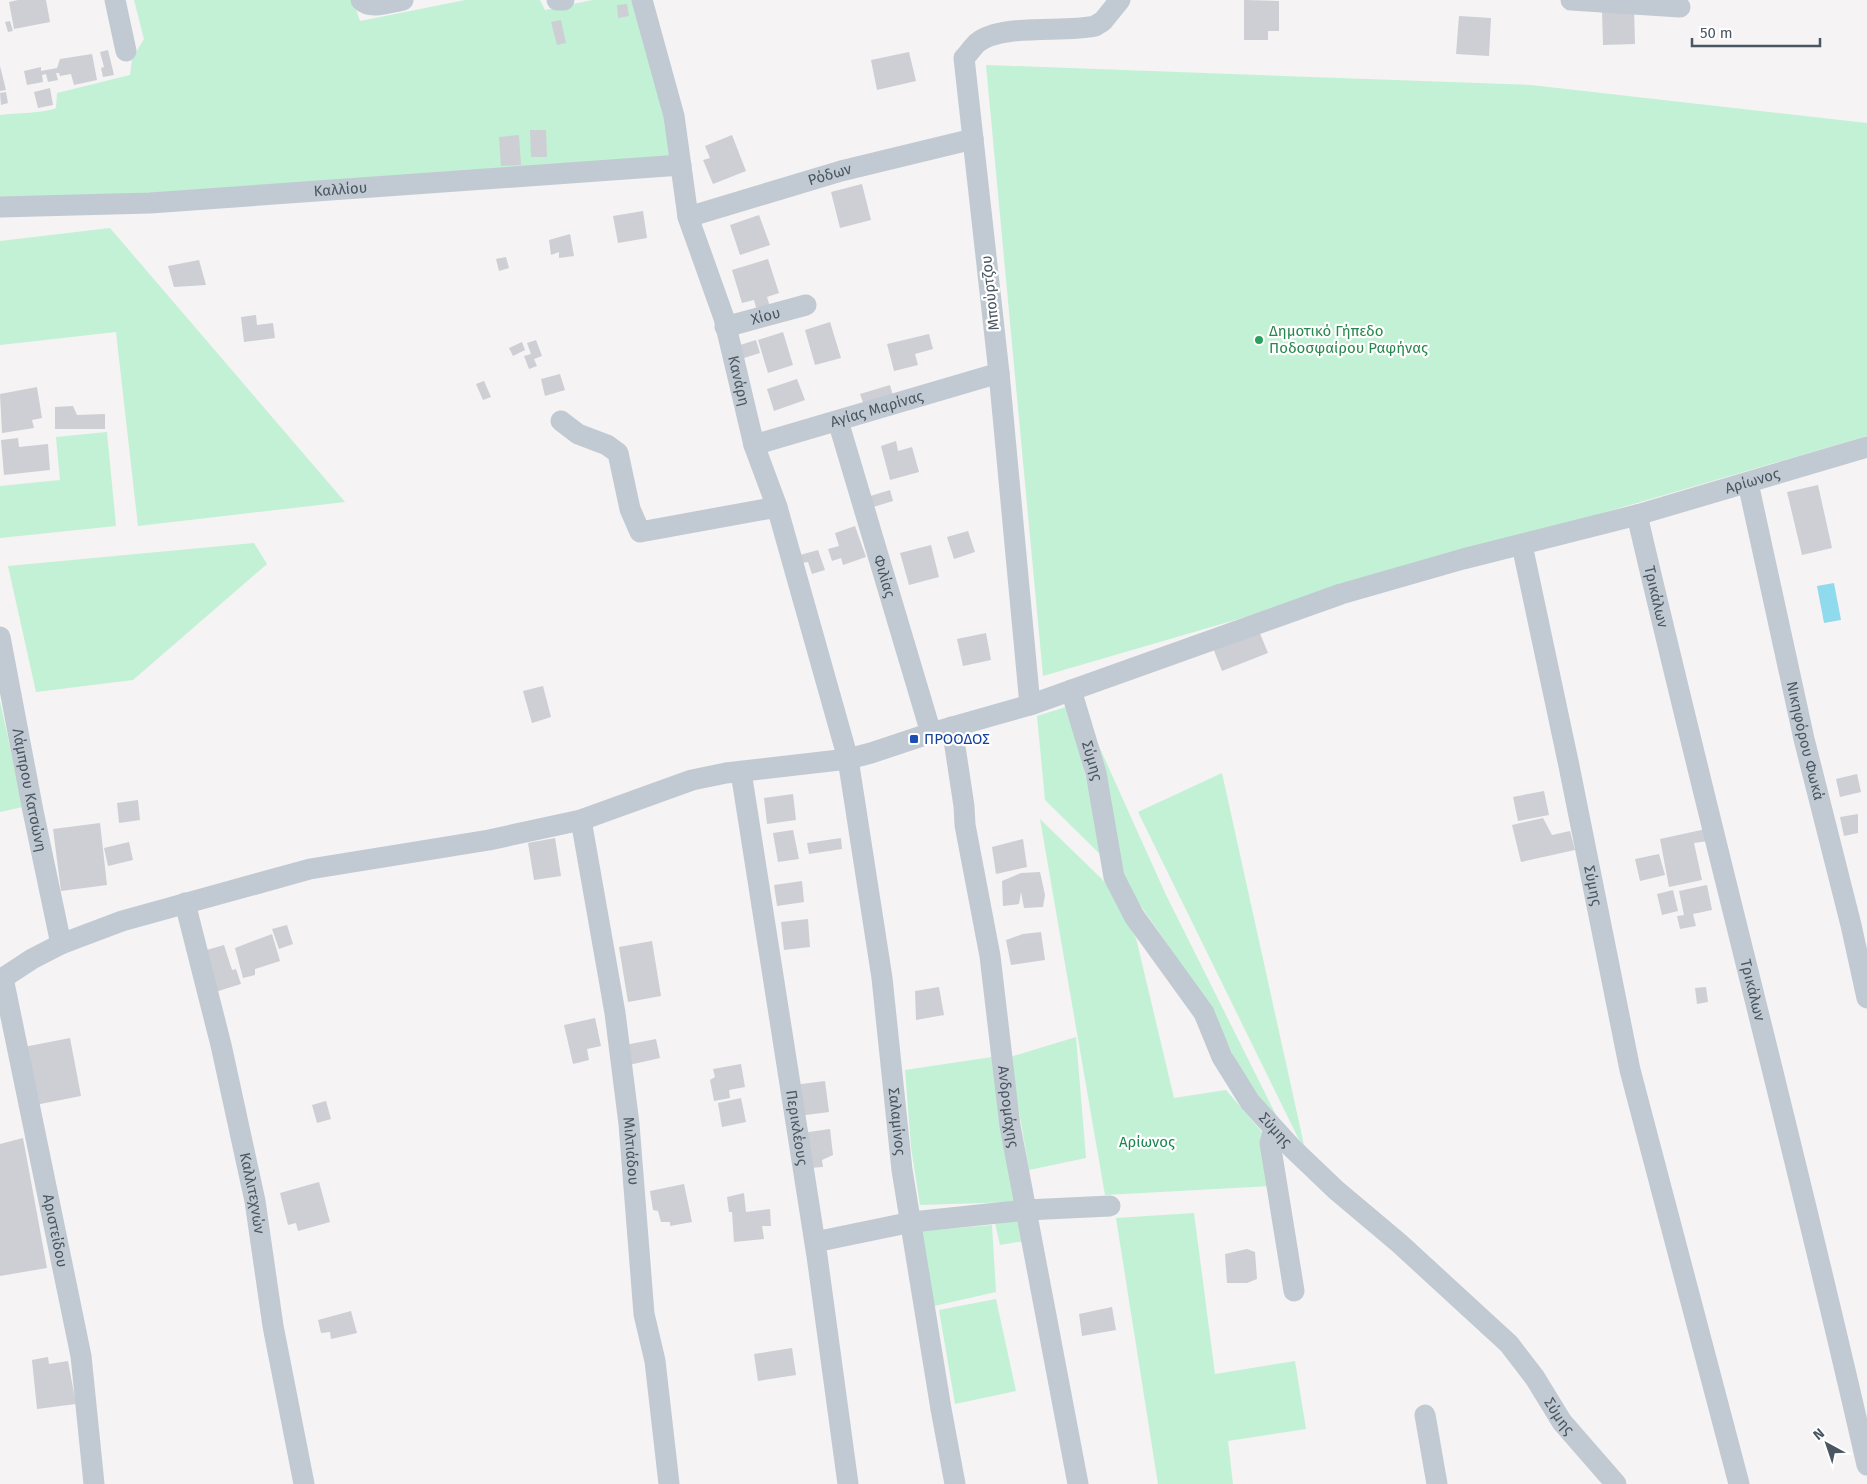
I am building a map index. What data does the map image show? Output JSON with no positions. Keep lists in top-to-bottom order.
{
  "streets": {
    "street": [
      "Ρόδων",
      "Καλλίου",
      "Μπούρτζου",
      "Χίου",
      "Κανάρη",
      "Αγίας Μαρίνας",
      "Αρίωνος",
      "Φιλίας",
      "Τρικάλων",
      "Νικηφόρου Φωκά",
      "Σύμης",
      "Λάμπρου Κατσώνη",
      "Ανδρομάχης",
      "Σαλαμίνος",
      "Περικλέους",
      "Μιλτιάδου",
      "Καλλιτεχνών",
      "Αριστείδου"
    ]
  },
  "crossings": [
    ["Ρόδων", "Μπούρτζου"],
    ["Ρόδων", "Κανάρη"],
    ["Καλλίου", "Κανάρη"],
    ["Μπούρτζου", "Αγίας Μαρίνας"],
    ["Μπούρτζου", "Αρίωνος"],
    ["Χίου", "Κανάρη"],
    ["Κανάρη", "Αγίας Μαρίνας"],
    ["Κανάρη", "Αρίωνος"],
    ["Κανάρη", "Σαλαμίνος"],
    ["Αγίας Μαρίνας", "Φιλίας"],
    ["Αρίωνος", "Φιλίας"],
    ["Αρίωνος", "Τρικάλων"],
    ["Αρίωνος", "Νικηφόρου Φωκά"],
    ["Αρίωνος", "Σύμης"],
    ["Αρίωνος", "Λάμπρου Κατσώνη"],
    ["Αρίωνος", "Ανδρομάχης"],
    ["Αρίωνος", "Σαλαμίνος"],
    ["Αρίωνος", "Περικλέους"],
    ["Αρίωνος", "Μιλτιάδου"],
    ["Αρίωνος", "Καλλιτεχνών"],
    ["Αρίωνος", "Αριστείδου"]
  ],
  "parks": ["Αρίωνος"],
  "places": {
    "other": ["Δημοτικό Γήπεδο Ποδοσφαίρου Ραφήνας"],
    "transit": ["ΠΡΟΟΔΟΣ"]
  },
  "scale_bar": "50 m",
  "north": "top left"
}
